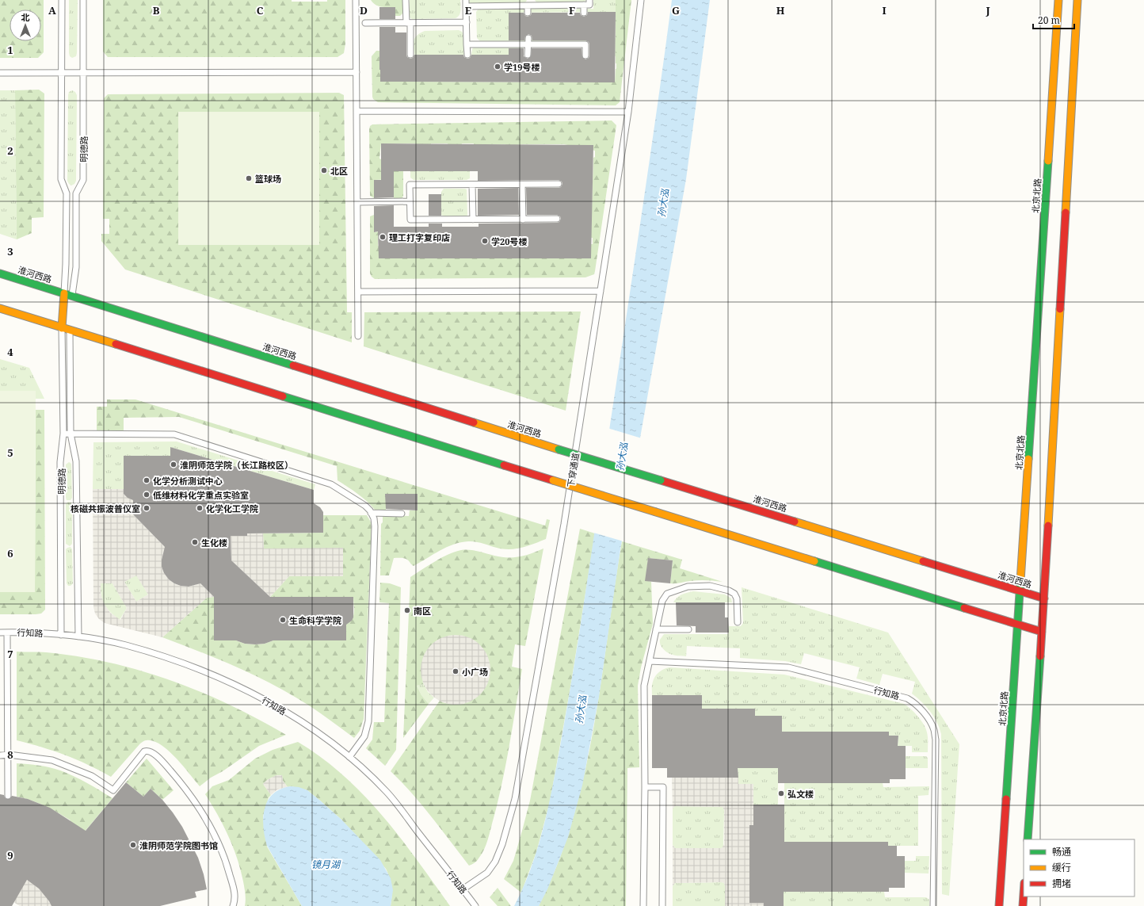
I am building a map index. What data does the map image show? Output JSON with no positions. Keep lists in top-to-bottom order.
{
  "streets": {
    "main road": ["北京北路", "淮河西路"],
    "lane": ["明德路", "下穿通道", "行知路"]
  },
  "crossings": [
    ["明德路", "淮河西路"],
    ["明德路", "行知路"],
    ["北京北路", "淮河西路"],
    ["下穿通道", "行知路"]
  ],
  "water": ["孙大泓", "镜月湖"],
  "places": [
    "学19号楼",
    "北区",
    "篮球场",
    "理工打字复印店",
    "学20号楼",
    "淮阴师范学院（长江路校区）",
    "化学分析测试中心",
    "低维材料化学重点实验室",
    "核磁共振波普仪室",
    "化学化工学院",
    "生化楼",
    "南区",
    "生命科学学院",
    "小广场",
    "弘文楼",
    "淮阴师范学院图书馆"
  ],
  "legend": ["畅通", "缓行", "拥堵"],
  "scale_bar": "20 m",
  "north": "top",
  "grid": {
    "columns": [
      "A",
      "B",
      "C",
      "D",
      "E",
      "F",
      "G",
      "H",
      "I",
      "J"
    ],
    "rows": [
      "1",
      "2",
      "3",
      "4",
      "5",
      "6",
      "7",
      "8",
      "9"
    ]
  }
}
